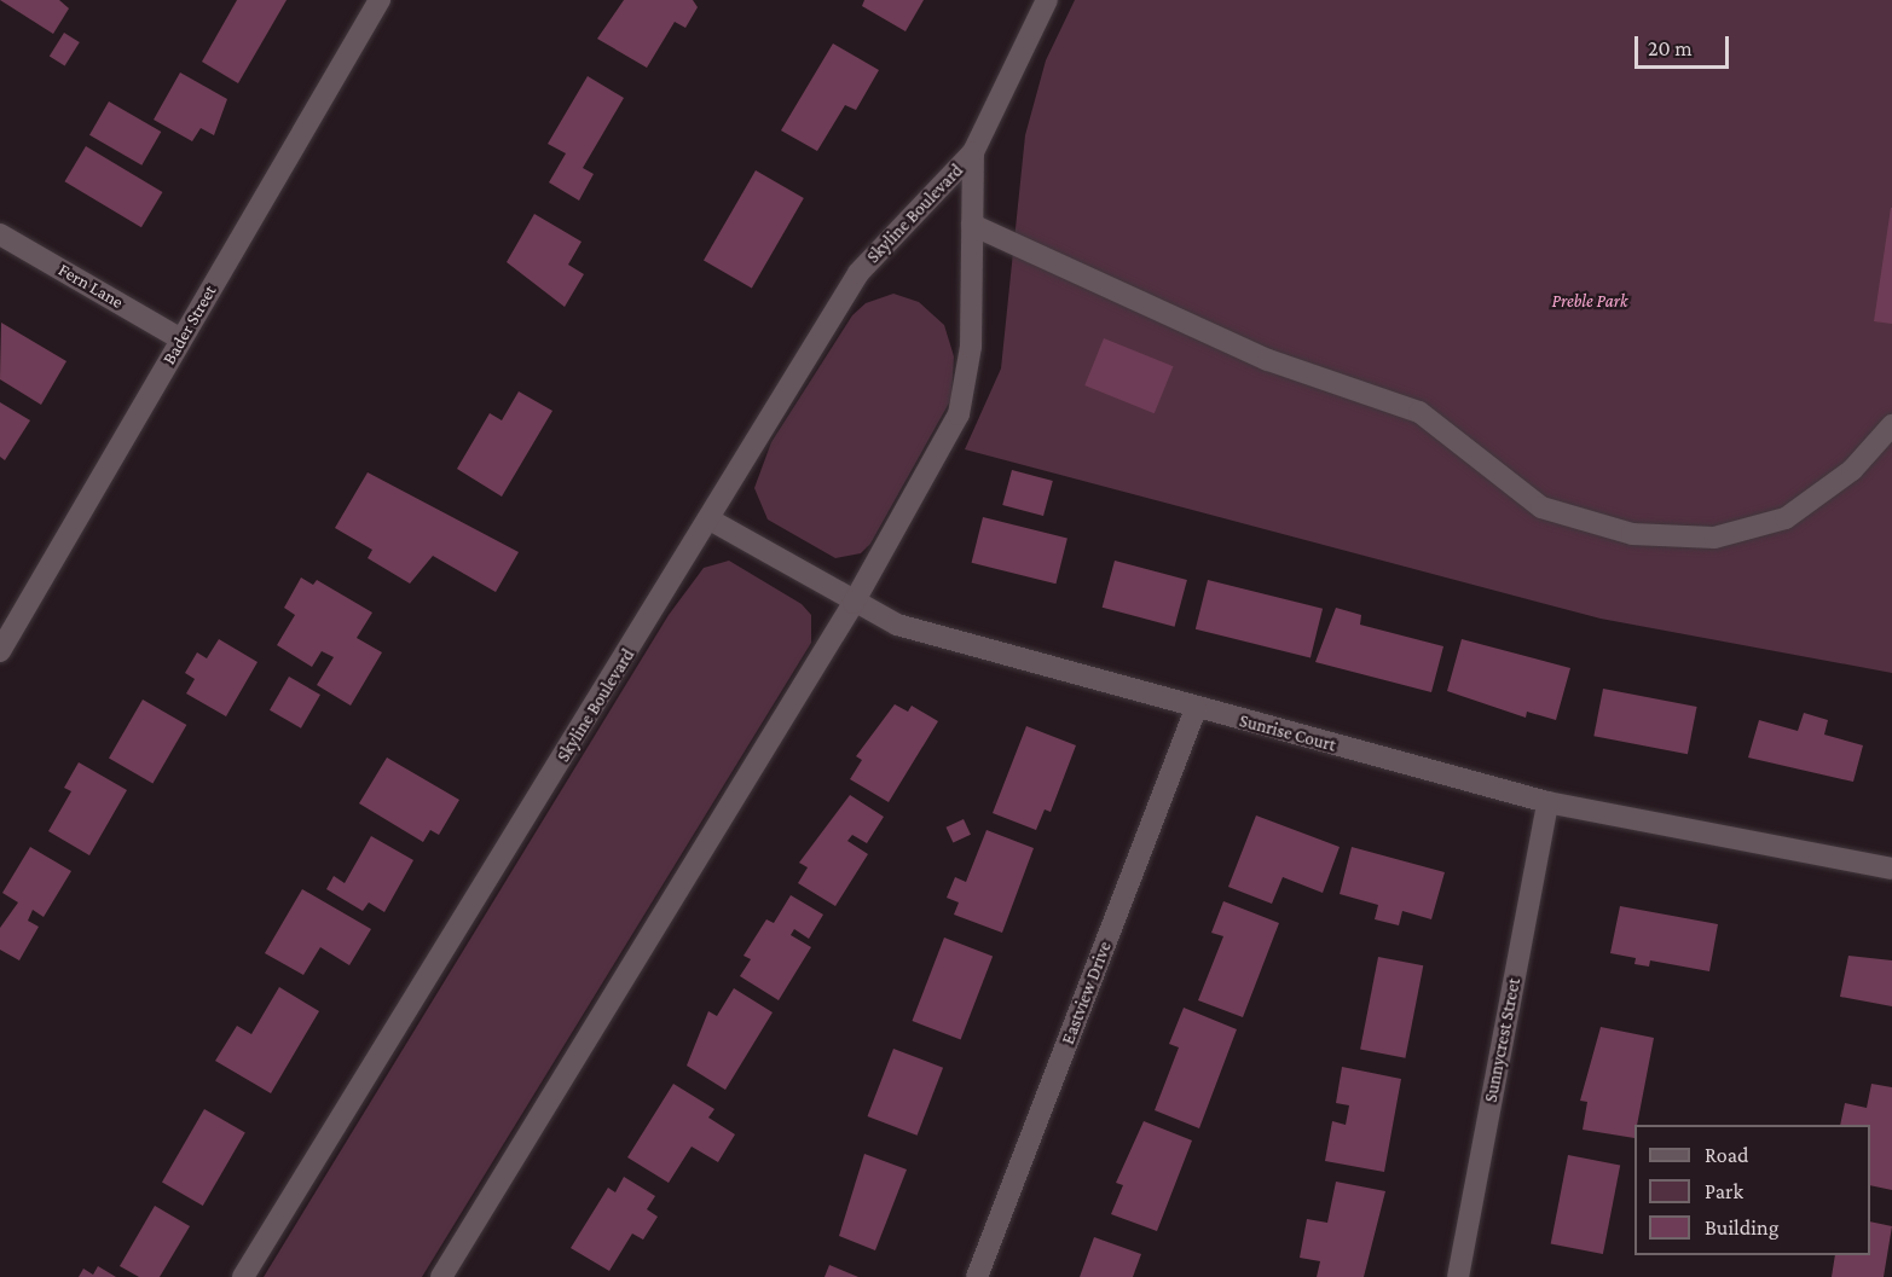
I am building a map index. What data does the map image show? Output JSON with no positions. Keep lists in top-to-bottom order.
{
  "streets": {
    "street": [
      "Skyline Boulevard",
      "Fern Lane",
      "Bader Street",
      "Sunrise Court",
      "Eastview Drive",
      "Sunnycrest Street"
    ]
  },
  "crossings": [
    ["Skyline Boulevard", "Sunrise Court"],
    ["Fern Lane", "Bader Street"],
    ["Sunrise Court", "Eastview Drive"],
    ["Sunrise Court", "Sunnycrest Street"]
  ],
  "parks": ["Preble Park"],
  "legend": ["Road", "Park", "Building"],
  "scale_bar": "20 m"
}
